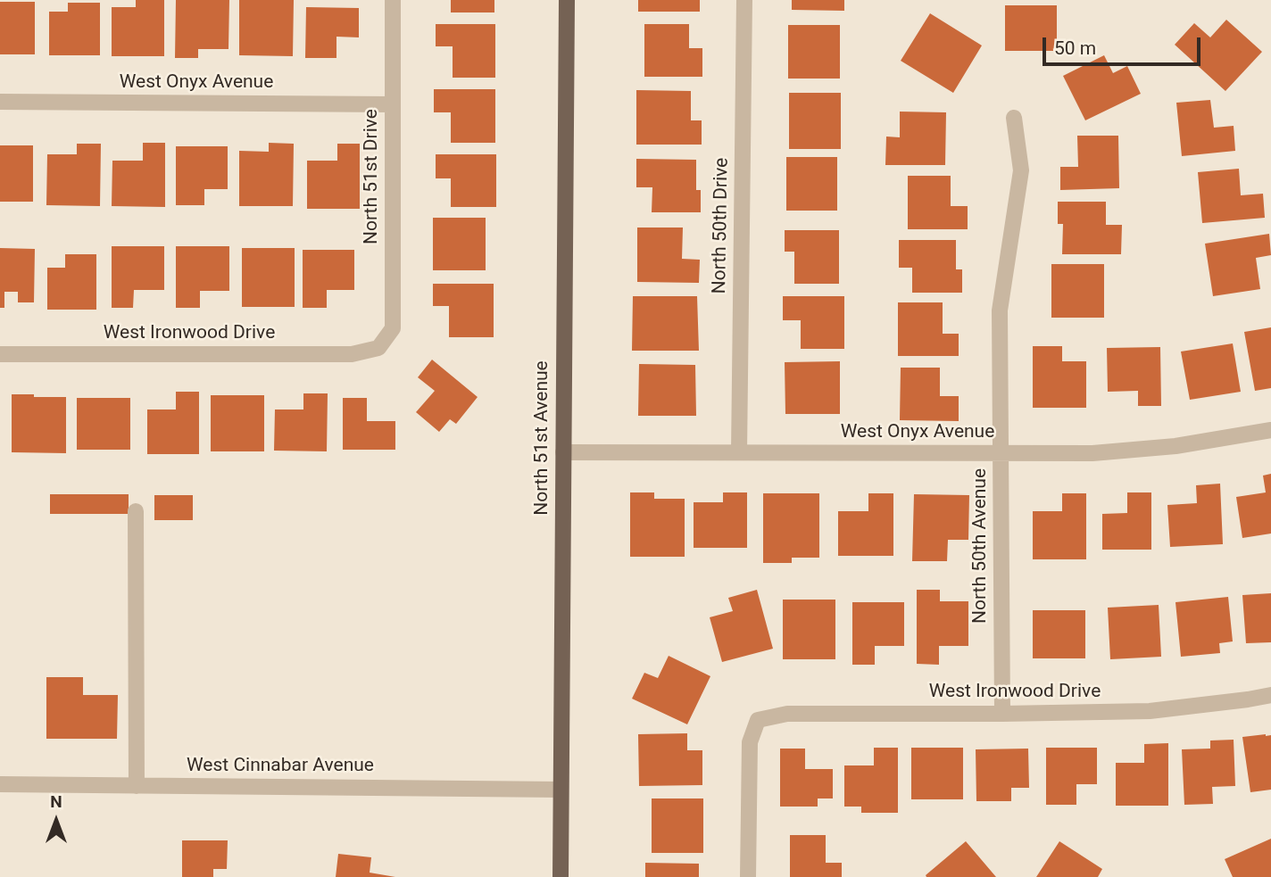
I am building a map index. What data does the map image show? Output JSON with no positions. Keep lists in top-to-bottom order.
{
  "streets": {
    "main road": ["North 51st Avenue"],
    "street": [
      "West Onyx Avenue",
      "North 51st Drive",
      "North 50th Drive",
      "West Ironwood Drive",
      "North 50th Avenue",
      "West Cinnabar Avenue"
    ]
  },
  "crossings": [
    ["West Onyx Avenue", "North 51st Drive"],
    ["West Onyx Avenue", "North 50th Drive"],
    ["West Onyx Avenue", "North 51st Avenue"],
    ["West Onyx Avenue", "North 50th Avenue"],
    ["North 51st Drive", "West Ironwood Drive"],
    ["West Ironwood Drive", "North 50th Avenue"],
    ["North 51st Avenue", "West Cinnabar Avenue"]
  ],
  "scale_bar": "50 m",
  "north": "top"
}
